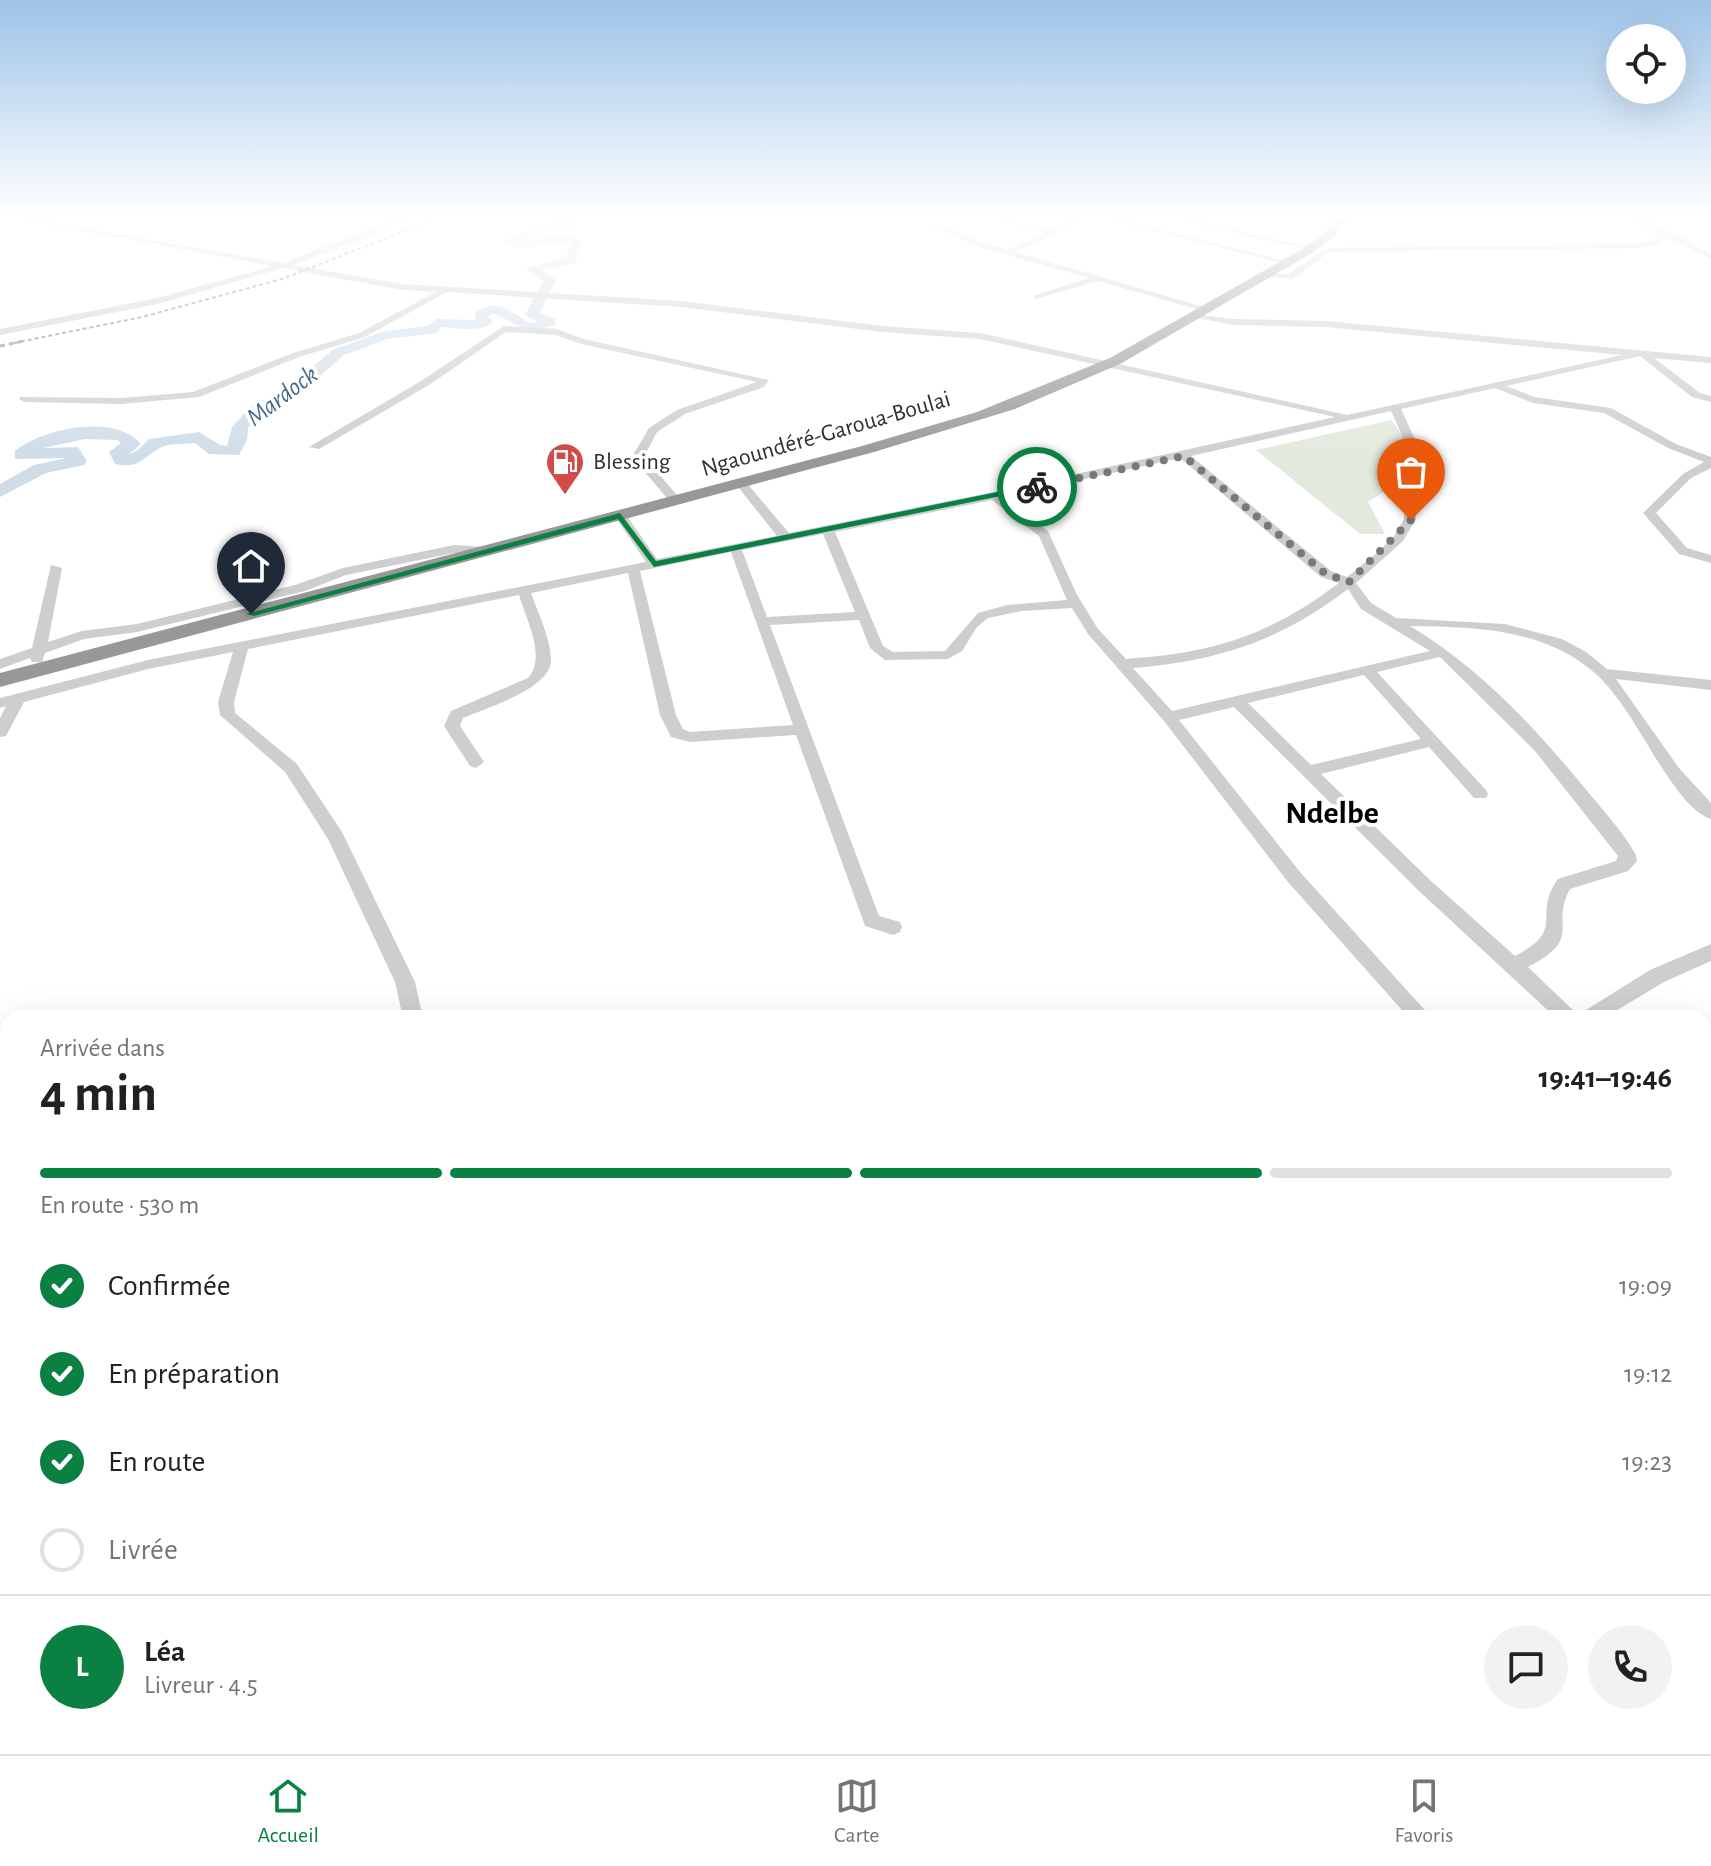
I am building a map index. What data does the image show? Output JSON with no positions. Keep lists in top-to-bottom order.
{
  "streets": {
    "highway": ["Ngaoundéré-Garoua-Boulai"]
  },
  "districts": ["Ndelbe"],
  "water": ["Mardock"],
  "places": {
    "fuel station": ["Blessing"]
  },
  "page": {
    "heading": ["4 min", "Arrivée dans", "19:41–19:46"],
    "panel": ["Léa", "Livreur · 4.5"],
    "bar": "En route · 530 m",
    "list": [
      ["Confirmée", "19:09"],
      ["En préparation", "19:12"],
      ["En route", "19:23"],
      "Livrée"
    ],
    "round": "L",
    "tabs": ["Accueil", "Carte", "Favoris"]
  }
}
